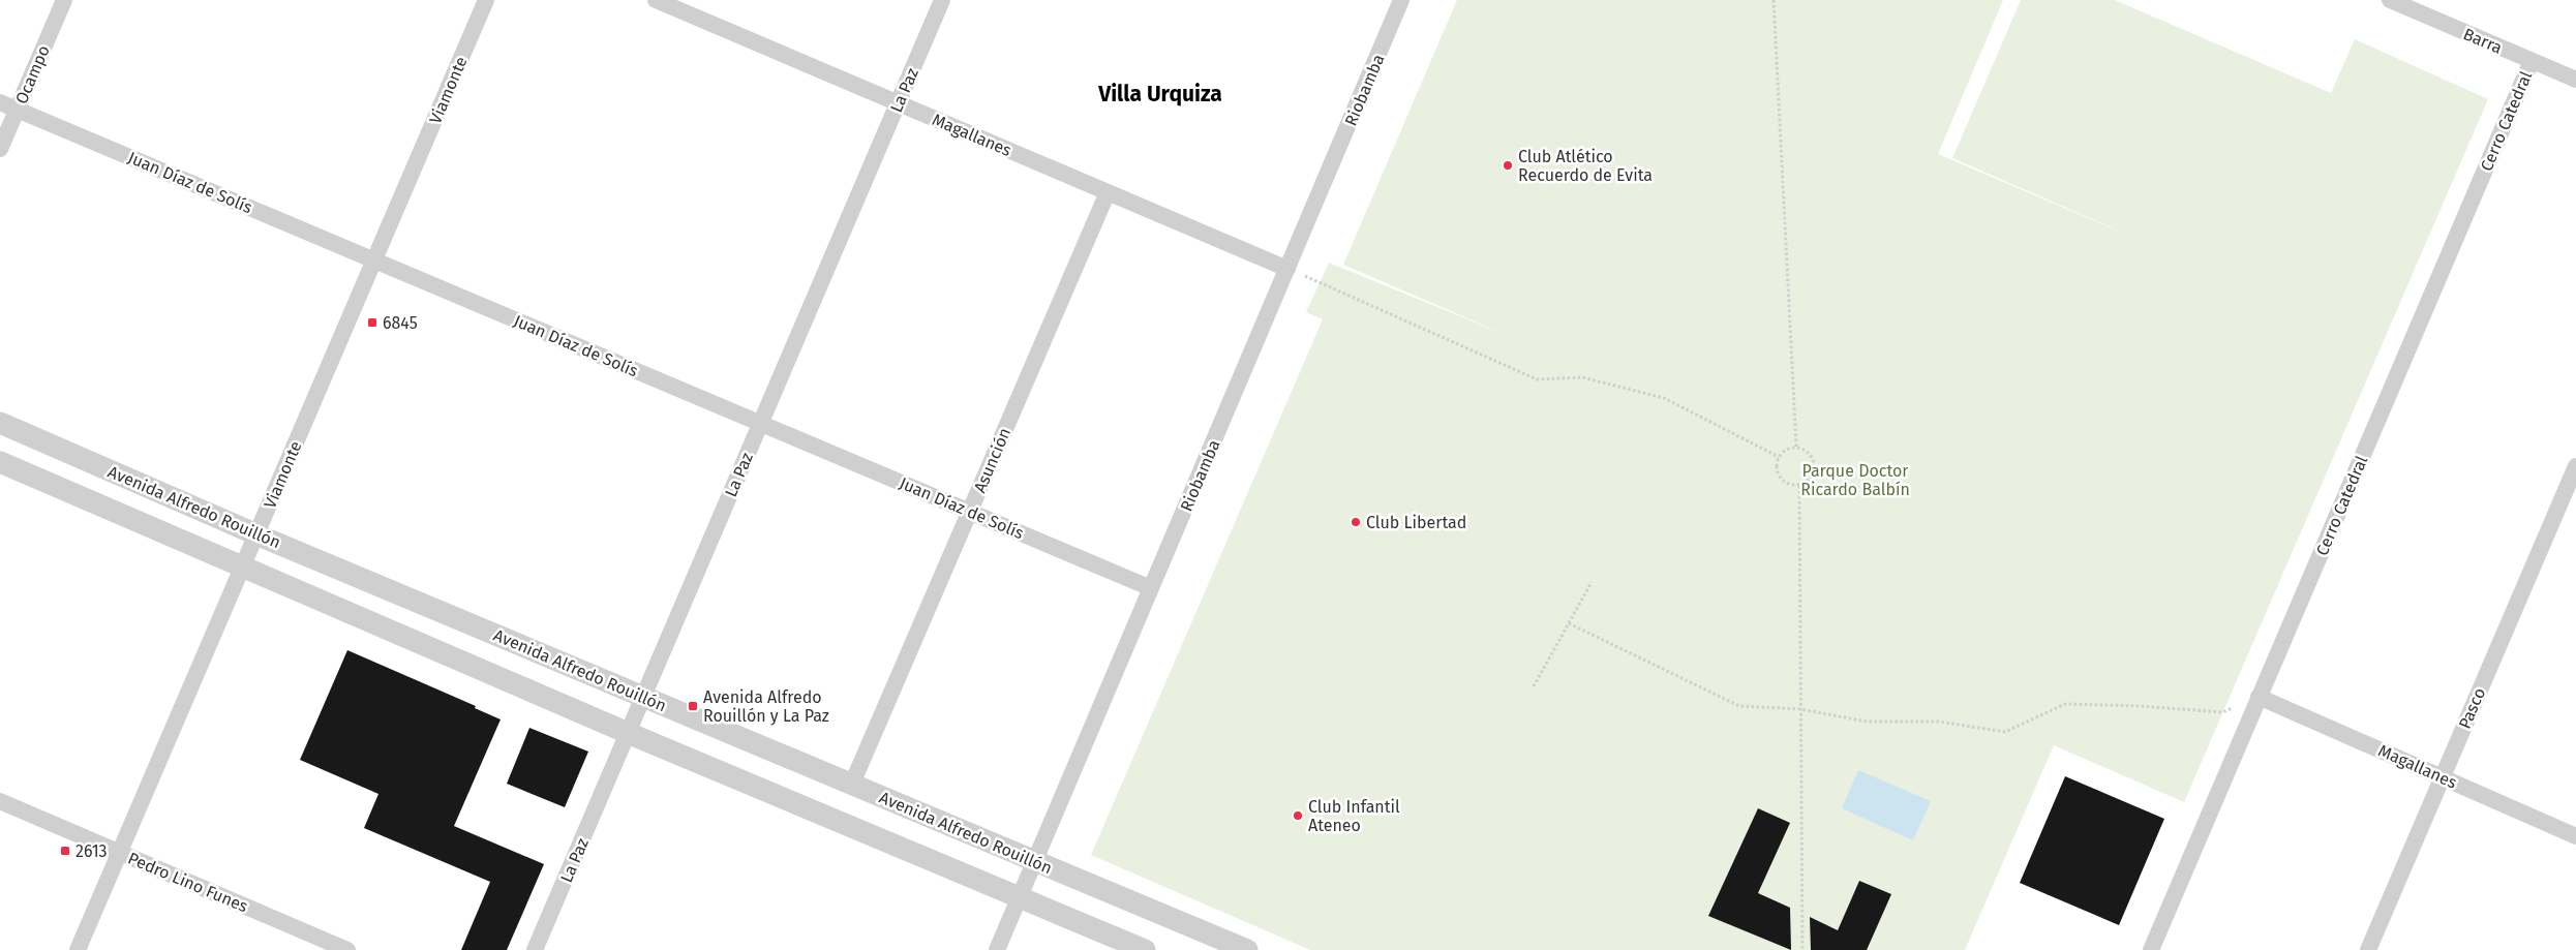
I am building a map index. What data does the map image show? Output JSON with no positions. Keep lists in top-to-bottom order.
{
  "streets": {
    "street": [
      "Barra",
      "Ocampo",
      "Viamonte",
      "La Paz",
      "Riobamba",
      "Cerro Catedral",
      "Magallanes",
      "Juan Díaz de Solís",
      "Asunción",
      "Avenida Alfredo Rouillón",
      "Pasco",
      "Pedro Lino Funes"
    ]
  },
  "crossings": [
    ["Barra", "Cerro Catedral"],
    ["Ocampo", "Juan Díaz de Solís"],
    ["Viamonte", "Juan Díaz de Solís"],
    ["Viamonte", "Avenida Alfredo Rouillón"],
    ["Viamonte", "Pedro Lino Funes"],
    ["La Paz", "Magallanes"],
    ["La Paz", "Juan Díaz de Solís"],
    ["La Paz", "Avenida Alfredo Rouillón"],
    ["Riobamba", "Magallanes"],
    ["Riobamba", "Juan Díaz de Solís"],
    ["Riobamba", "Avenida Alfredo Rouillón"],
    ["Cerro Catedral", "Magallanes"],
    ["Magallanes", "Asunción"],
    ["Magallanes", "Pasco"],
    ["Juan Díaz de Solís", "Asunción"],
    ["Asunción", "Avenida Alfredo Rouillón"]
  ],
  "districts": ["Villa Urquiza"],
  "parks": ["Parque Doctor Ricardo Balbín"],
  "places": {
    "other": ["Club Atlético Recuerdo de Evita", "Club Libertad", "Club Infantil Ateneo"],
    "transit": ["6845", "Avenida Alfredo Rouillón y La Paz", "2613"]
  }
}
